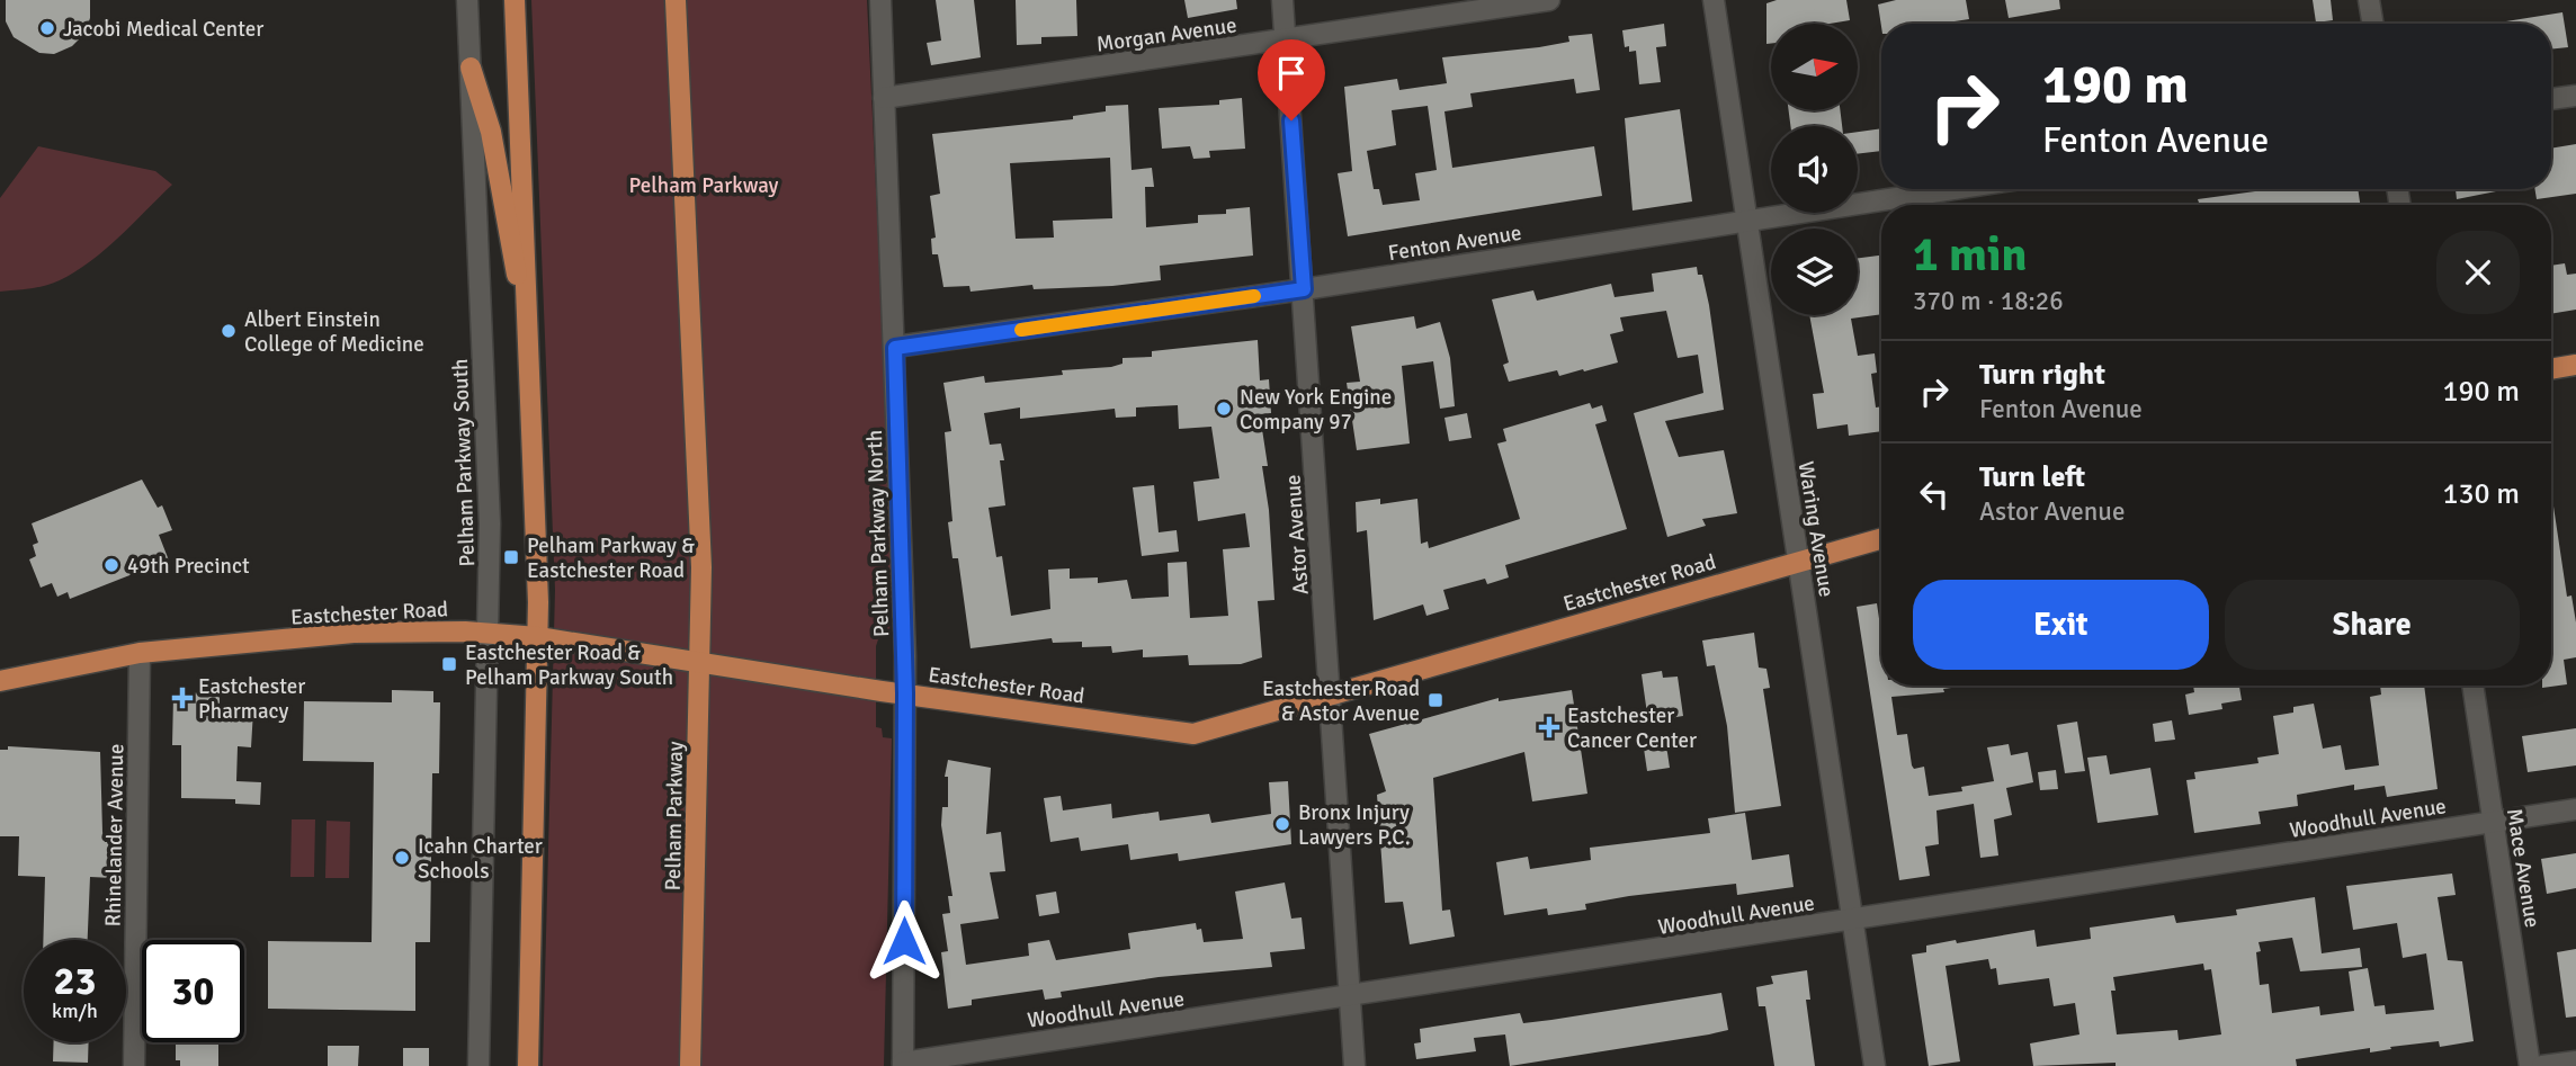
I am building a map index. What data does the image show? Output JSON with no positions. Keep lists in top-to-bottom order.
{
  "streets": {
    "main road": ["Eastchester Road", "Pelham Parkway"],
    "street": [
      "Morgan Avenue",
      "Fenton Avenue",
      "Pelham Parkway South",
      "Waring Avenue",
      "Pelham Parkway North",
      "Astor Avenue",
      "Woodhull Avenue",
      "Rhinelander Avenue",
      "Mace Avenue"
    ]
  },
  "crossings": [
    ["Morgan Avenue", "Pelham Parkway North"],
    ["Morgan Avenue", "Astor Avenue"],
    ["Fenton Avenue", "Waring Avenue"],
    ["Fenton Avenue", "Pelham Parkway North"],
    ["Fenton Avenue", "Astor Avenue"],
    ["Pelham Parkway South", "Eastchester Road"],
    ["Waring Avenue", "Eastchester Road"],
    ["Waring Avenue", "Woodhull Avenue"],
    ["Pelham Parkway North", "Eastchester Road"],
    ["Pelham Parkway North", "Woodhull Avenue"],
    ["Astor Avenue", "Eastchester Road"],
    ["Astor Avenue", "Woodhull Avenue"],
    ["Eastchester Road", "Pelham Parkway"],
    ["Eastchester Road", "Rhinelander Avenue"],
    ["Woodhull Avenue", "Mace Avenue"]
  ],
  "parks": ["Pelham Parkway"],
  "places": {
    "other": [
      "Jacobi Medical Center",
      "Albert Einstein College of Medicine",
      "New York Engine Company 97",
      "49th Precinct",
      "Bronx Injury Lawyers P.C.",
      "Icahn Charter Schools"
    ],
    "transit": ["Pelham Parkway & Eastchester Road", "Eastchester Road & Pelham Parkway South", "Eastchester Road & Astor Avenue"],
    "health": ["Eastchester Pharmacy", "Eastchester Cancer Center"]
  },
  "north": "right",
  "page": {
    "turn": ["190 m", "Fenton Avenue"],
    "heading": ["1 min", "370 m · 18:26"],
    "list": [
      {
        "name": "Turn right",
        "note": "Fenton Avenue",
        "value": "190 m"
      },
      {
        "name": "Turn left",
        "note": "Astor Avenue",
        "value": "130 m"
      }
    ],
    "buttons": ["Exit", "Share"],
    "speed": "23 km/h",
    "limit": "30"
  }
}
